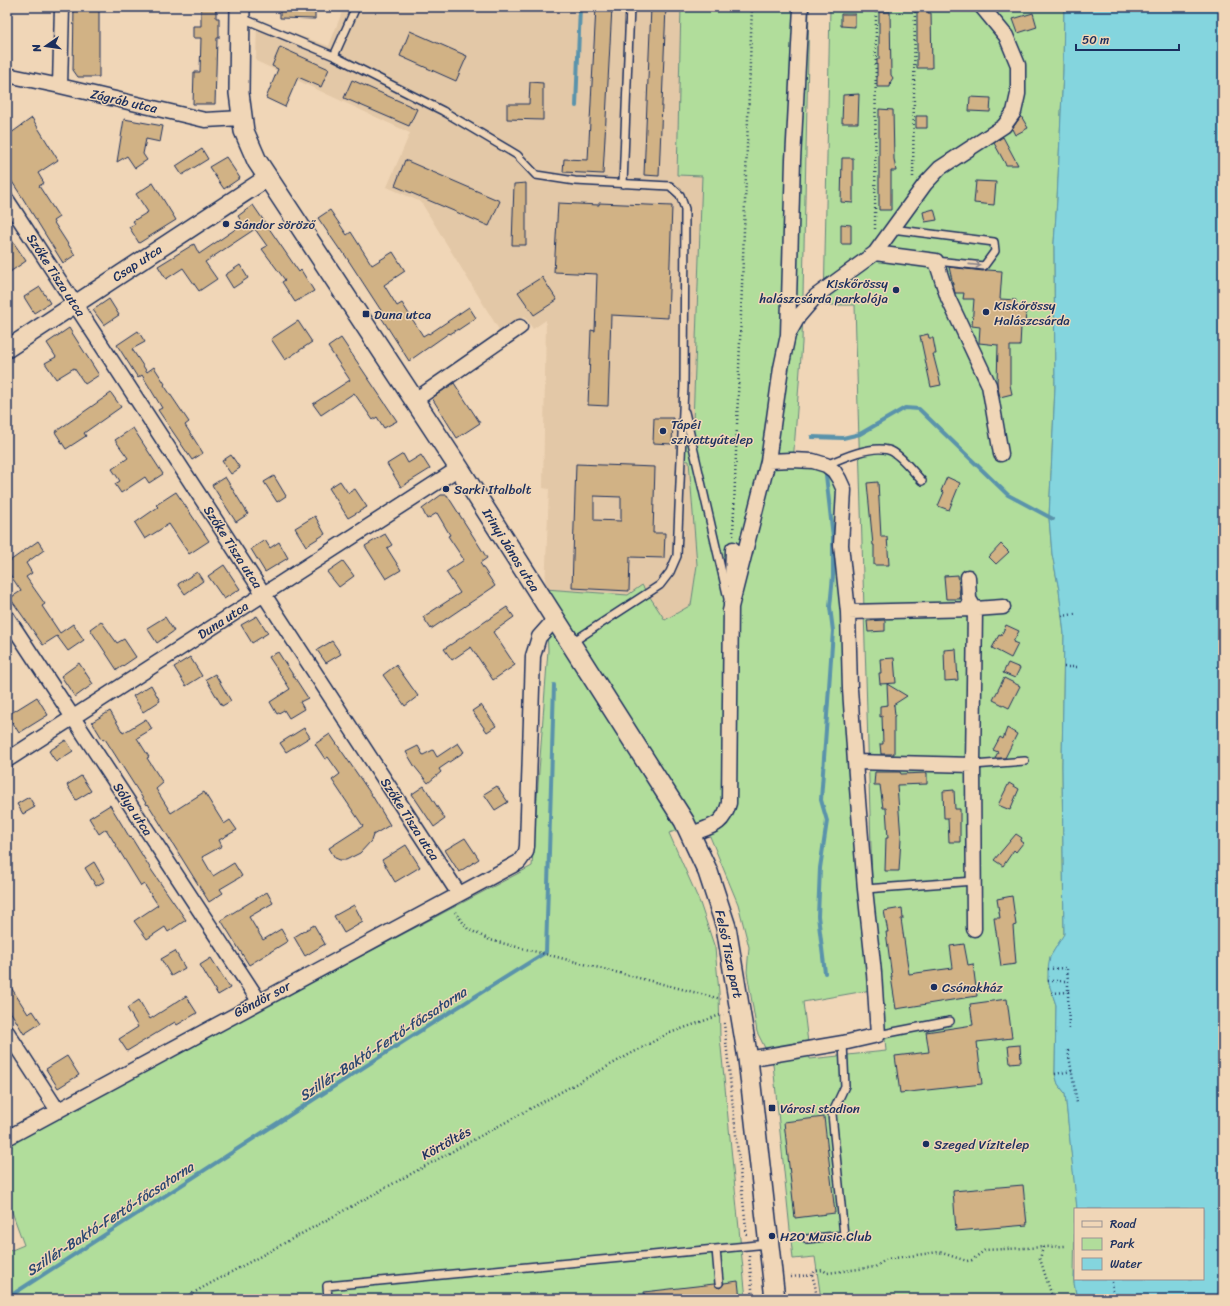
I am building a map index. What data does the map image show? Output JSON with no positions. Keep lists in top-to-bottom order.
{
  "streets": {
    "main road": ["Irinyi János utca", "Felső Tisza part"],
    "street": [
      "Zágráb utca",
      "Csap utca",
      "Szőke Tisza utca",
      "Duna utca",
      "Sólya utca",
      "Göndör sor"
    ],
    "path": ["Körtöltés"]
  },
  "crossings": [
    ["Zágráb utca", "Irinyi János utca"],
    ["Csap utca", "Szőke Tisza utca"],
    ["Csap utca", "Irinyi János utca"],
    ["Szőke Tisza utca", "Duna utca"],
    ["Szőke Tisza utca", "Göndör sor"],
    ["Irinyi János utca", "Duna utca"],
    ["Irinyi János utca", "Felső Tisza part"],
    ["Irinyi János utca", "Göndör sor"],
    ["Duna utca", "Sólya utca"],
    ["Sólya utca", "Göndör sor"],
    ["Felső Tisza part", "Göndör sor"]
  ],
  "water": ["Szillér-Baktó-Fertő-főcsatorna"],
  "places": {
    "other": [
      "Sándor söröző",
      "Kiskőrössy halászcsárda parkolója",
      "Kiskőrössy Halászcsárda",
      "Tápéi szivattyútelep",
      "Sarki Italbolt",
      "Csónakház",
      "Szeged Vízitelep",
      "H2O Music Club"
    ],
    "transit": ["Duna utca", "Városi stadion"]
  },
  "legend": ["Road", "Park", "Water"],
  "scale_bar": "50 m",
  "north": "left"
}
